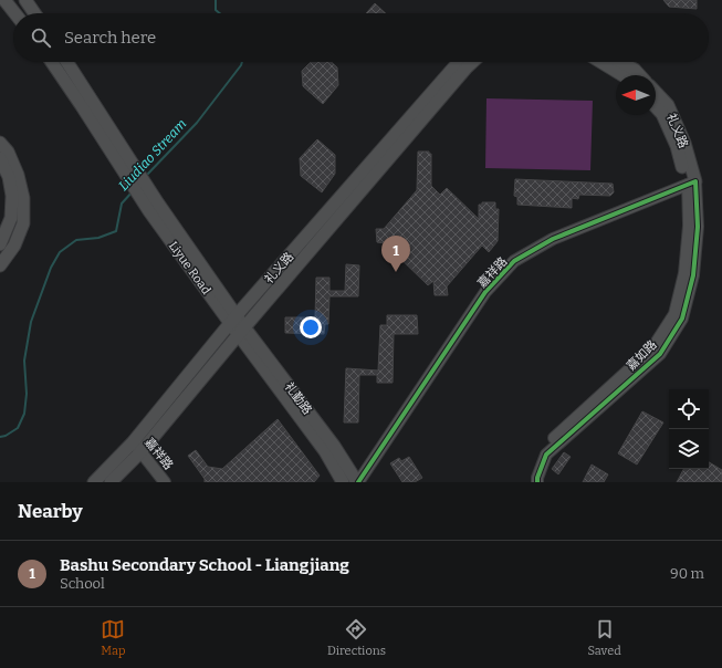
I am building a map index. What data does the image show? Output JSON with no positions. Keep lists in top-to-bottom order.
{
  "streets": {
    "main road": ["礼义路", "Liyue Road", "礼勤路"],
    "street": ["嘉祥路", "嘉如路"]
  },
  "crossings": [
    ["礼义路", "Liyue Road"],
    ["礼义路", "嘉祥路"],
    ["礼义路", "嘉如路"],
    ["礼义路", "礼勤路"],
    ["Liyue Road", "礼勤路"],
    ["嘉祥路", "嘉如路"],
    ["嘉祥路", "礼勤路"]
  ],
  "water": ["Liudiao Stream"],
  "north": "left",
  "page": {
    "search": "Search here",
    "pins": "1",
    "heading": "Nearby",
    "list": [
      {
        "mark": "1",
        "name": "Bashu Secondary School - Liangjiang",
        "note": "School",
        "value": "90 m"
      }
    ],
    "nav": ["Map", "Directions", "Saved"]
  }
}
